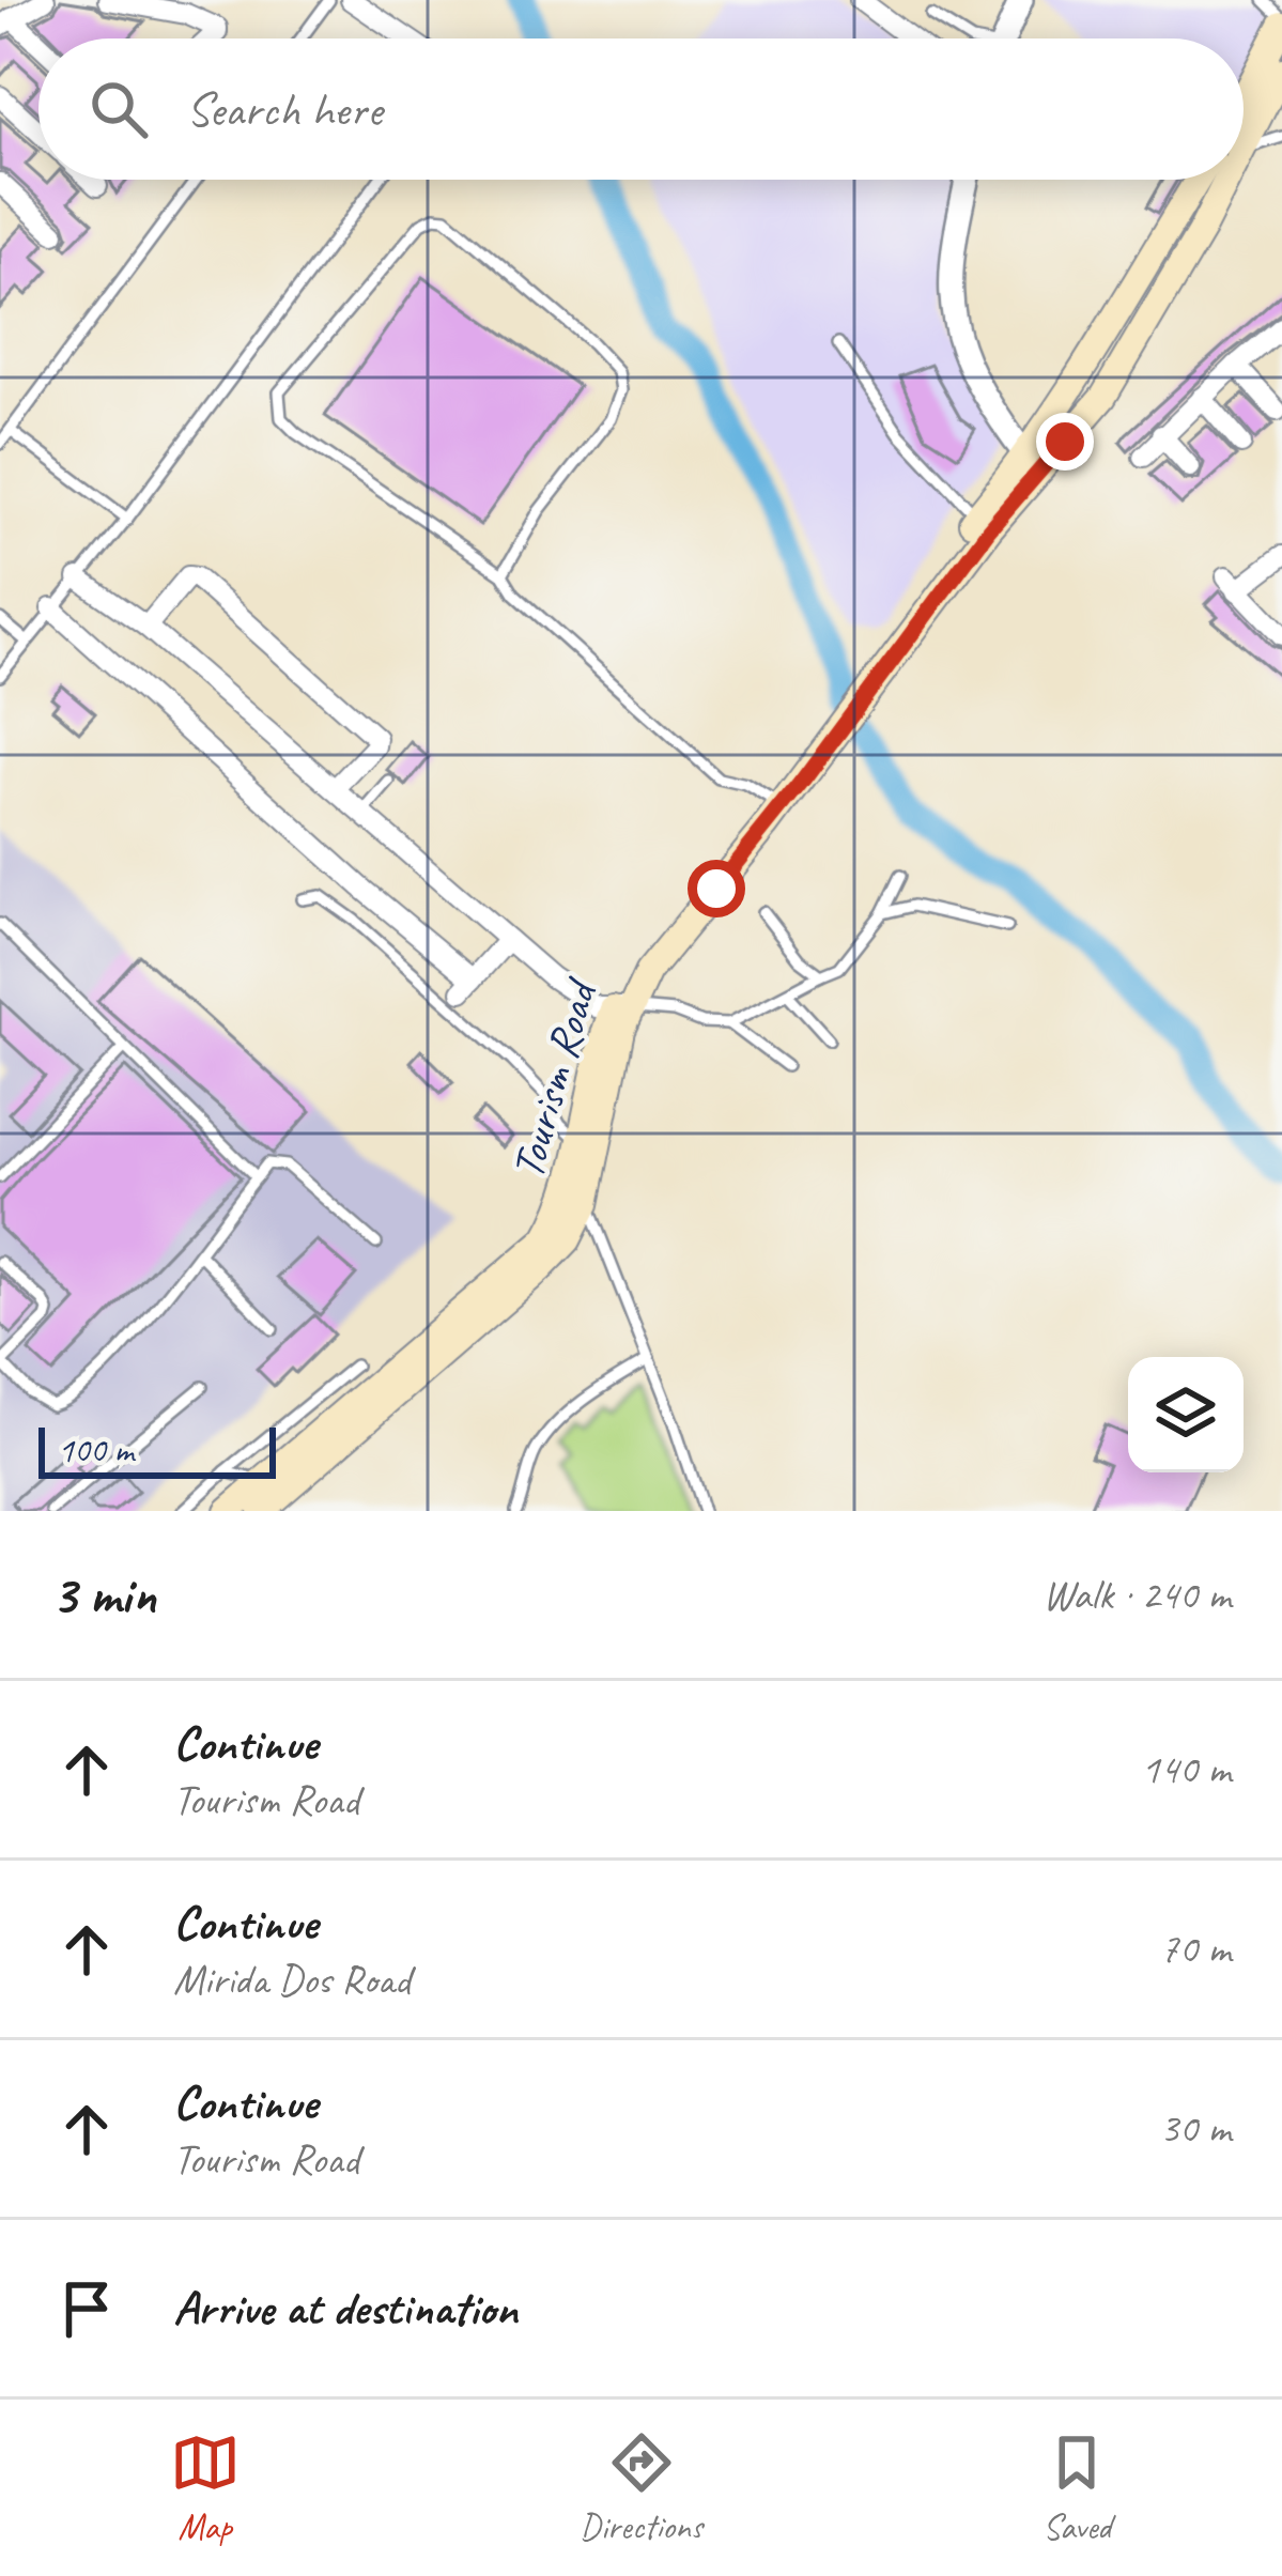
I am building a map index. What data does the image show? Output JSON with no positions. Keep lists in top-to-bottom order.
{
  "streets": {
    "main road": ["Tourism Road"]
  },
  "scale_bar": "100 m",
  "page": {
    "search": "Search here",
    "scale": "100 m",
    "heading": ["3 min", "Walk · 240 m"],
    "list": [
      ["Continue", "Tourism Road", "140 m"],
      ["Continue", "Mirida Dos Road", "70 m"],
      ["Continue", "Tourism Road", "30 m"],
      "Arrive at destination"
    ],
    "nav": ["Map", "Directions", "Saved"]
  }
}
